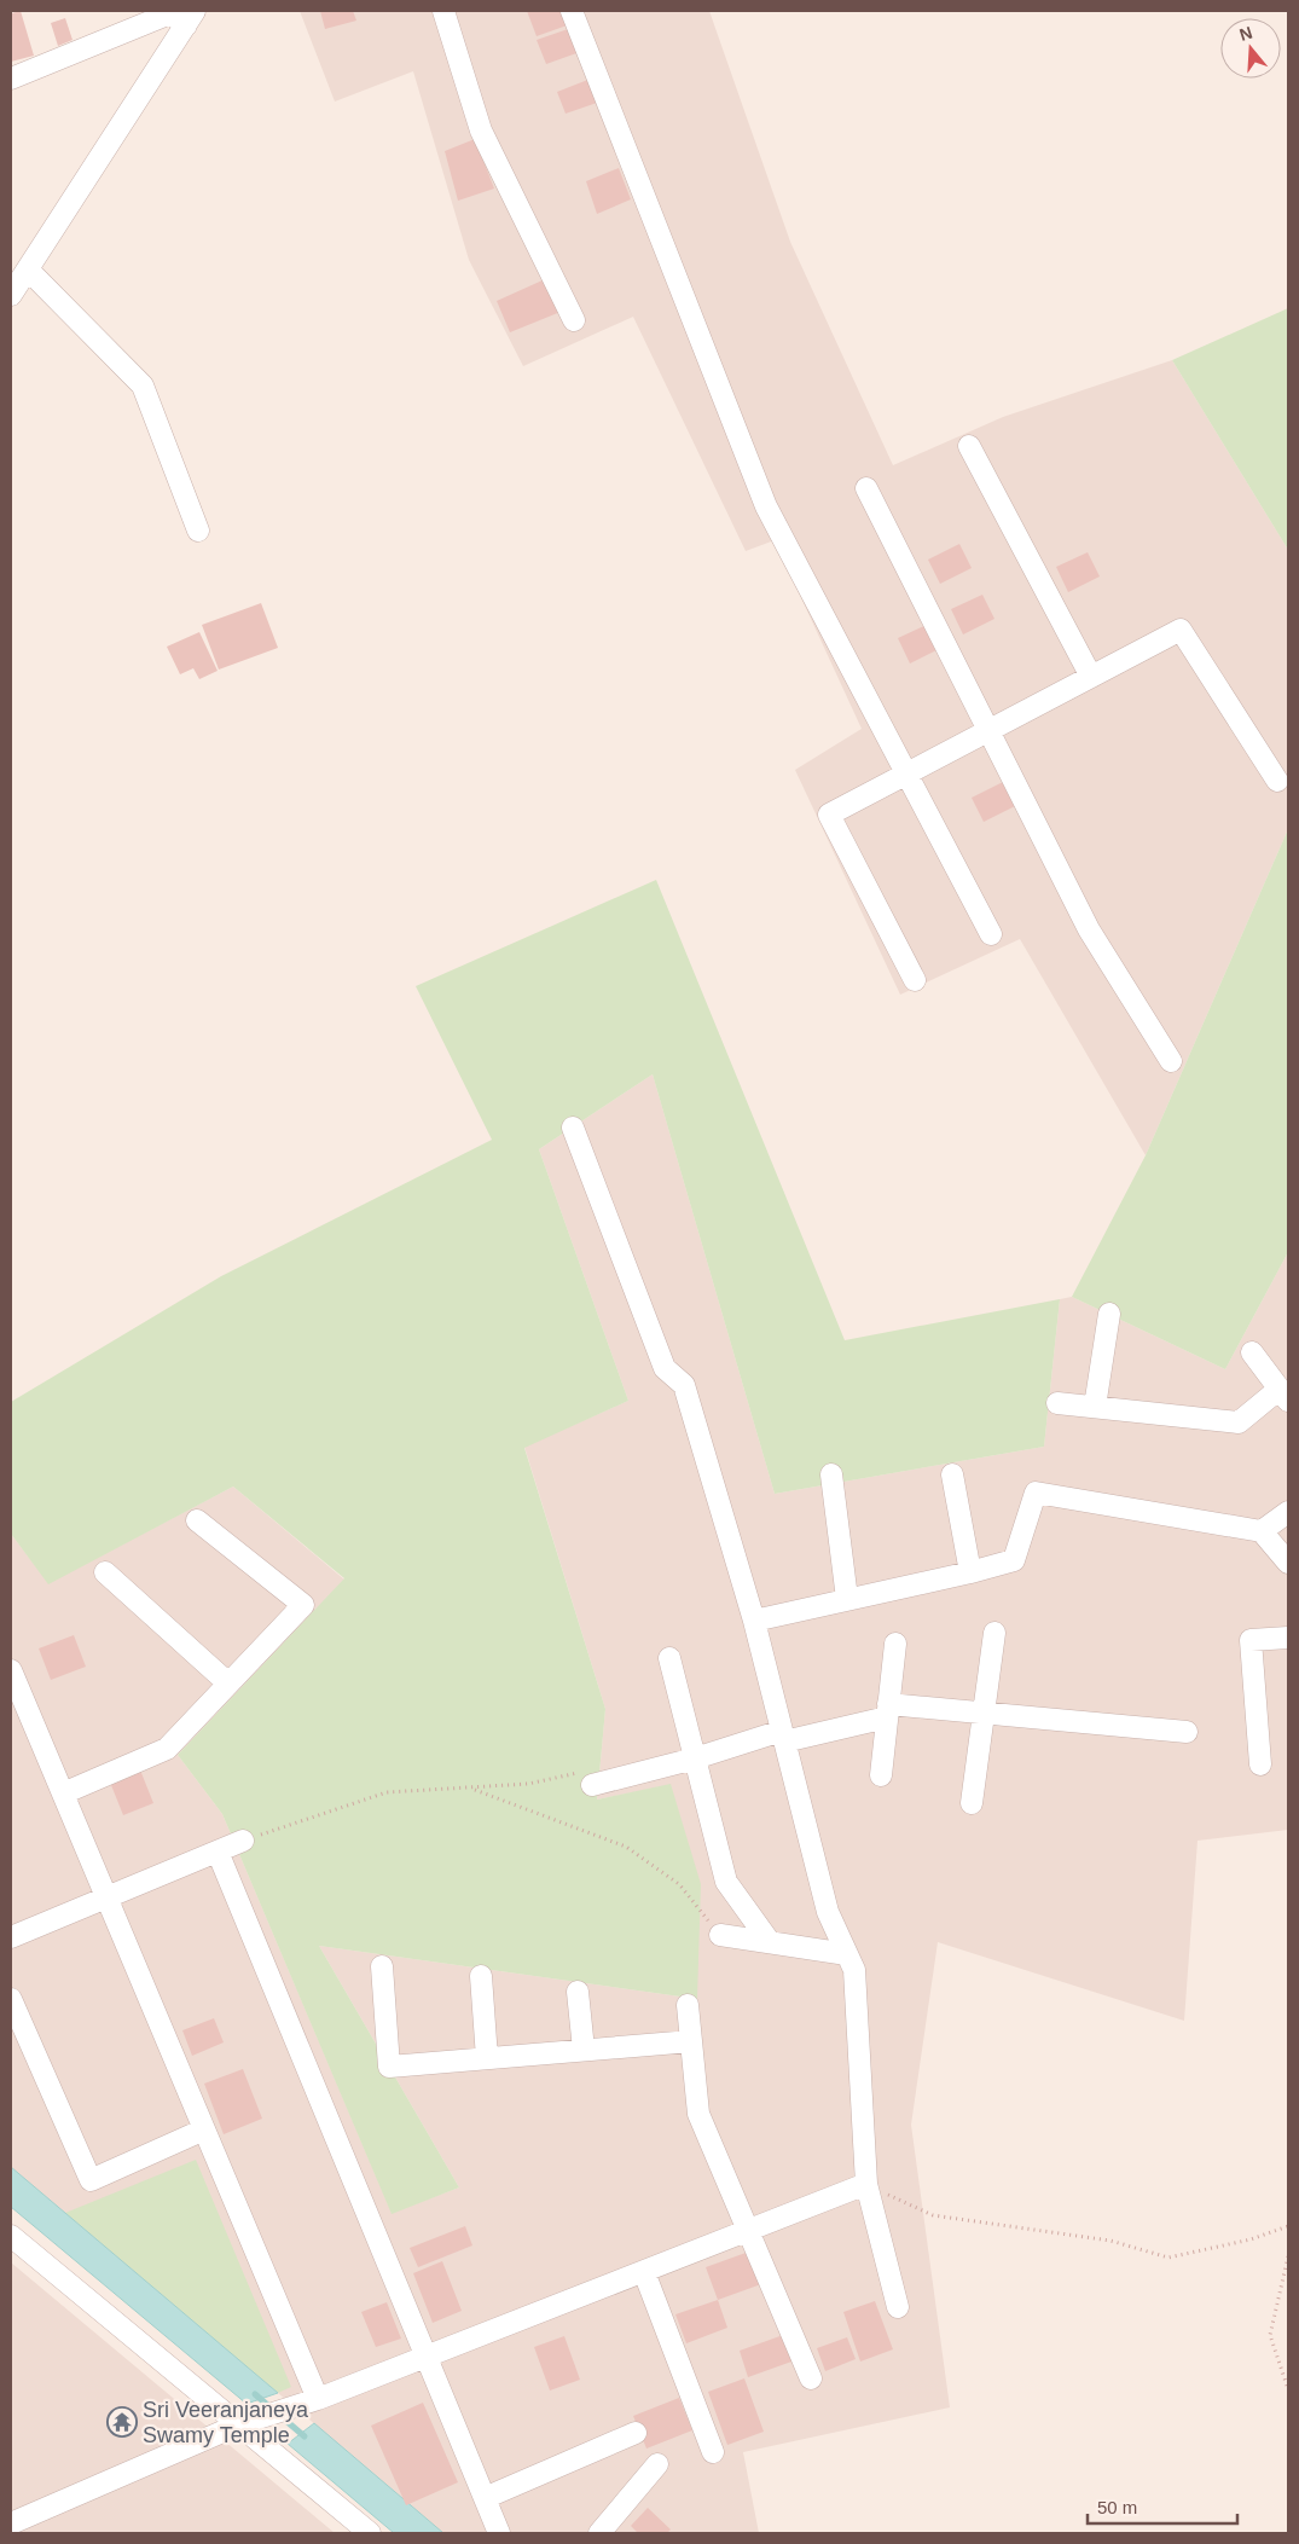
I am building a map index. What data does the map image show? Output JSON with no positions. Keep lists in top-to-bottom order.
{
  "places": {
    "temple": ["Sri Veeranjaneya Swamy Temple"]
  },
  "scale_bar": "50 m",
  "north": "top"
}
